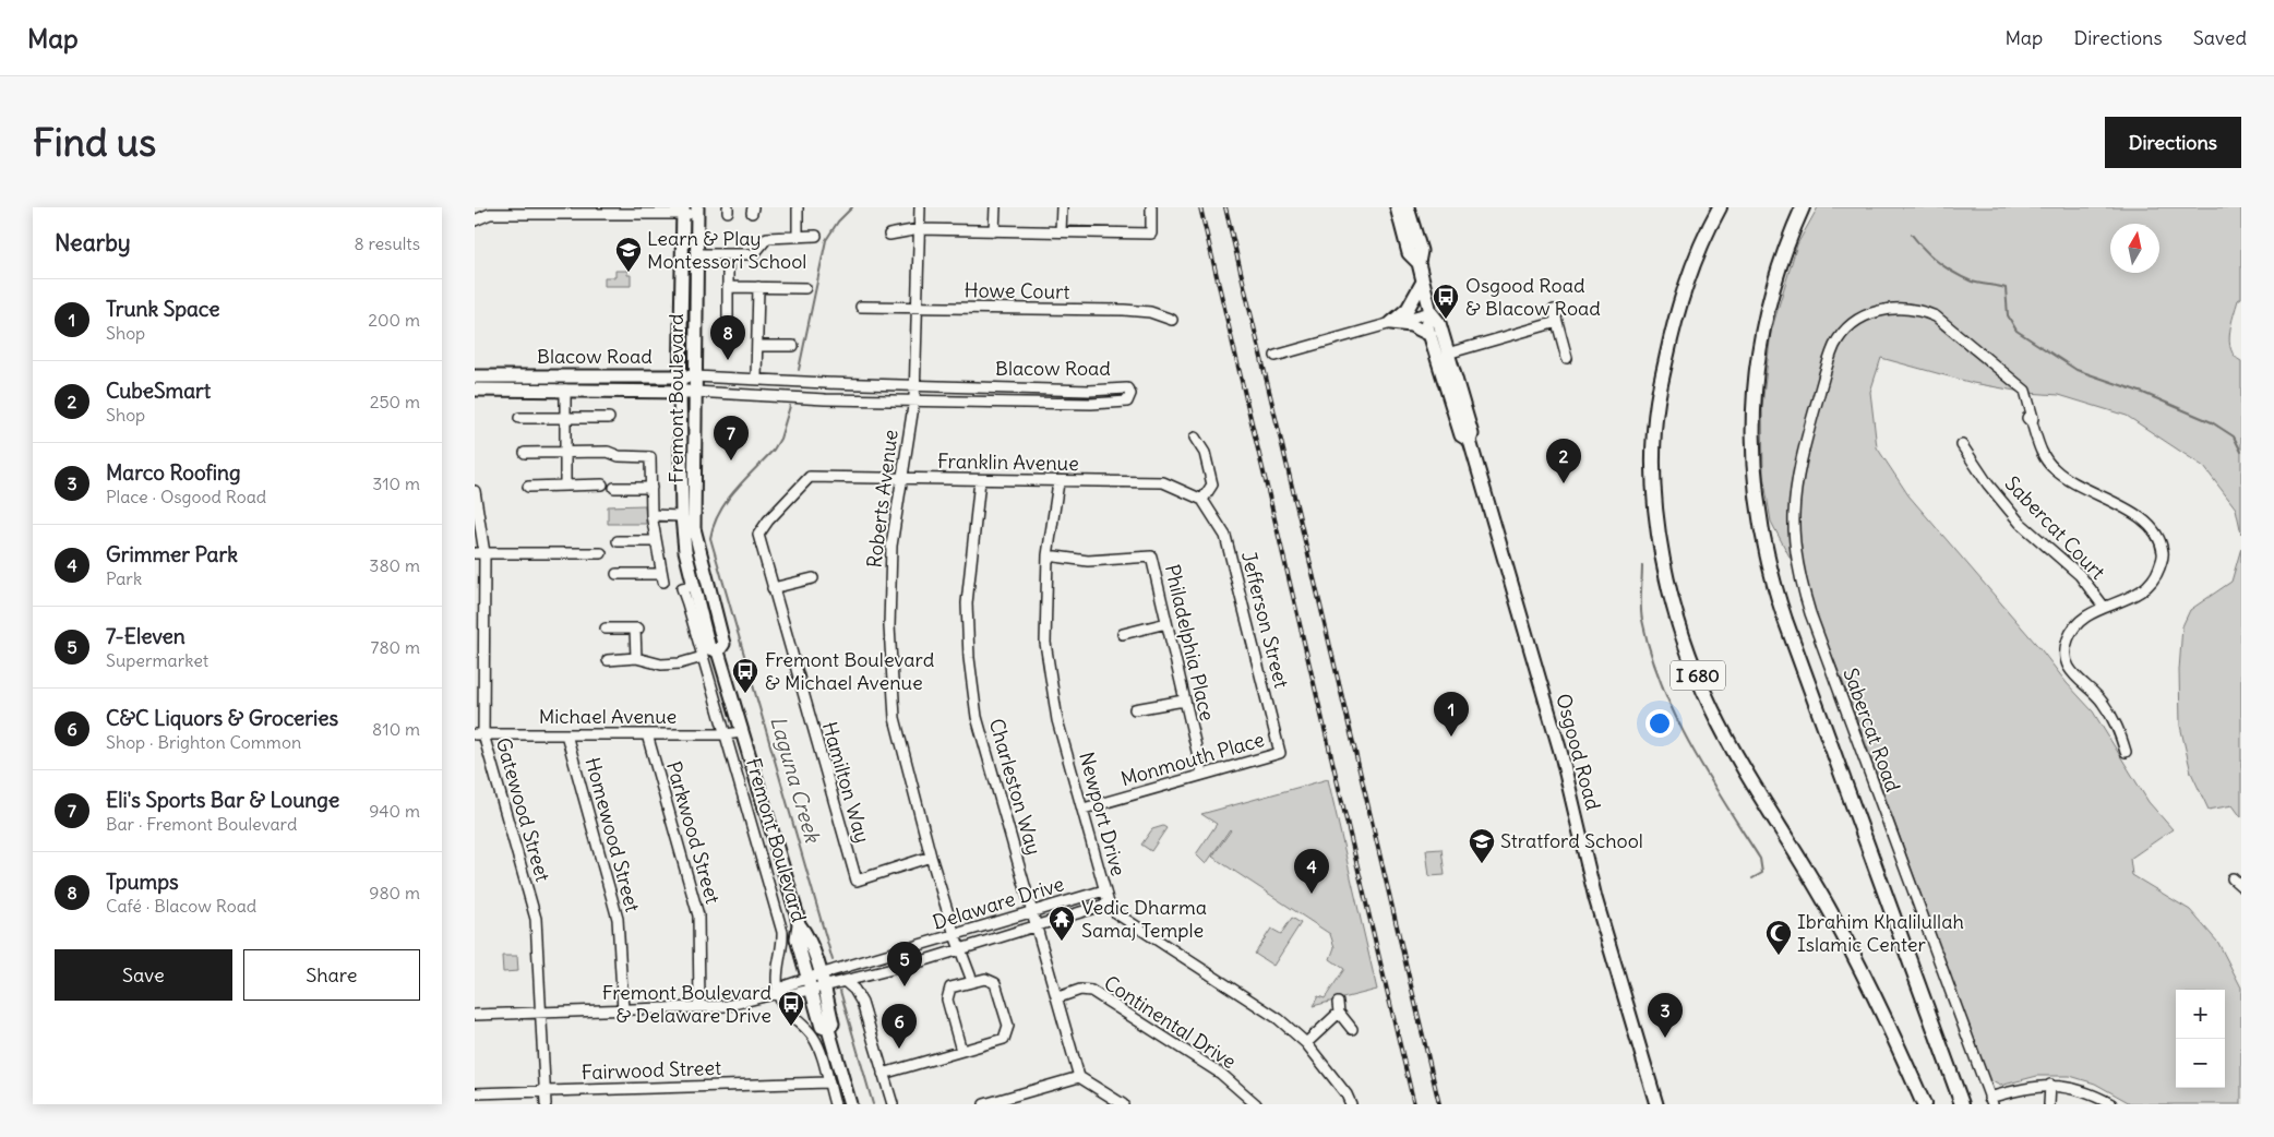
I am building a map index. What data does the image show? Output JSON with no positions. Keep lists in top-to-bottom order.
{
  "streets": {
    "highway": ["I 680"],
    "main road": ["Blacow Road", "Fremont Boulevard", "Osgood Road"],
    "street": [
      "Howe Court",
      "Franklin Avenue",
      "Roberts Avenue",
      "Sabercat Court",
      "Jefferson Street",
      "Philadelphia Place",
      "Michael Avenue",
      "Sabercat Road",
      "Monmouth Place",
      "Hamilton Way",
      "Charleston Way",
      "Gatewood Street",
      "Newport Drive",
      "Parkwood Street",
      "Homewood Street",
      "Delaware Drive",
      "Continental Drive",
      "Fairwood Street"
    ]
  },
  "crossings": [
    ["Howe Court", "Roberts Avenue"],
    ["Blacow Road", "Fremont Boulevard"],
    ["Blacow Road", "Roberts Avenue"],
    ["Fremont Boulevard", "Michael Avenue"],
    ["Fremont Boulevard", "Delaware Drive"],
    ["Fremont Boulevard", "Fairwood Street"],
    ["Franklin Avenue", "Roberts Avenue"],
    ["Franklin Avenue", "Jefferson Street"],
    ["Franklin Avenue", "Hamilton Way"],
    ["Franklin Avenue", "Charleston Way"],
    ["Franklin Avenue", "Newport Drive"],
    ["Roberts Avenue", "Hamilton Way"],
    ["Roberts Avenue", "Delaware Drive"],
    ["Sabercat Court", "Sabercat Road"],
    ["Jefferson Street", "Monmouth Place"],
    ["Philadelphia Place", "Monmouth Place"],
    ["Philadelphia Place", "Newport Drive"],
    ["Michael Avenue", "Gatewood Street"],
    ["Michael Avenue", "Parkwood Street"],
    ["Michael Avenue", "Homewood Street"],
    ["Monmouth Place", "Newport Drive"],
    ["Charleston Way", "Delaware Drive"],
    ["Charleston Way", "Continental Drive"],
    ["Gatewood Street", "Delaware Drive"],
    ["Gatewood Street", "Fairwood Street"],
    ["Newport Drive", "Delaware Drive"],
    ["Parkwood Street", "Delaware Drive"],
    ["Homewood Street", "Delaware Drive"]
  ],
  "water": ["Laguna Creek"],
  "places": {
    "school or university": ["Learn & Play Montessori School", "Stratford School"],
    "bus stop": ["Osgood Road & Blacow Road", "Fremont Boulevard & Michael Avenue", "Fremont Boulevard & Delaware Drive"],
    "temple": ["Vedic Dharma Samaj Temple"],
    "mosque": ["Ibrahim Khalilullah Islamic Center"]
  },
  "north": "top",
  "page": {
    "header": "Map",
    "nav": ["Map", "Directions", "Saved"],
    "buttons": [
      "Directions",
      ["Save", "Share"]
    ],
    "title": "Find us",
    "heading": ["Nearby", "8 results"],
    "list": [
      {
        "mark": "1",
        "name": "Trunk Space",
        "note": "Shop",
        "value": "200 m"
      },
      {
        "mark": "2",
        "name": "CubeSmart",
        "note": "Shop",
        "value": "250 m"
      },
      {
        "mark": "3",
        "name": "Marco Roofing",
        "note": "Place · Osgood Road",
        "value": "310 m"
      },
      {
        "mark": "4",
        "name": "Grimmer Park",
        "note": "Park",
        "value": "380 m"
      },
      {
        "mark": "5",
        "name": "7-Eleven",
        "note": "Supermarket",
        "value": "780 m"
      },
      {
        "mark": "6",
        "name": "C&C Liquors & Groceries",
        "note": "Shop · Brighton Common",
        "value": "810 m"
      },
      {
        "mark": "7",
        "name": "Eli's Sports Bar & Lounge",
        "note": "Bar · Fremont Boulevard",
        "value": "940 m"
      },
      {
        "mark": "8",
        "name": "Tpumps",
        "note": "Café · Blacow Road",
        "value": "980 m"
      }
    ],
    "pins": [
      "8",
      "7",
      "2",
      "1",
      "4",
      "5",
      "3",
      "6"
    ],
    "map_buttons": ["+", "−"]
  }
}
